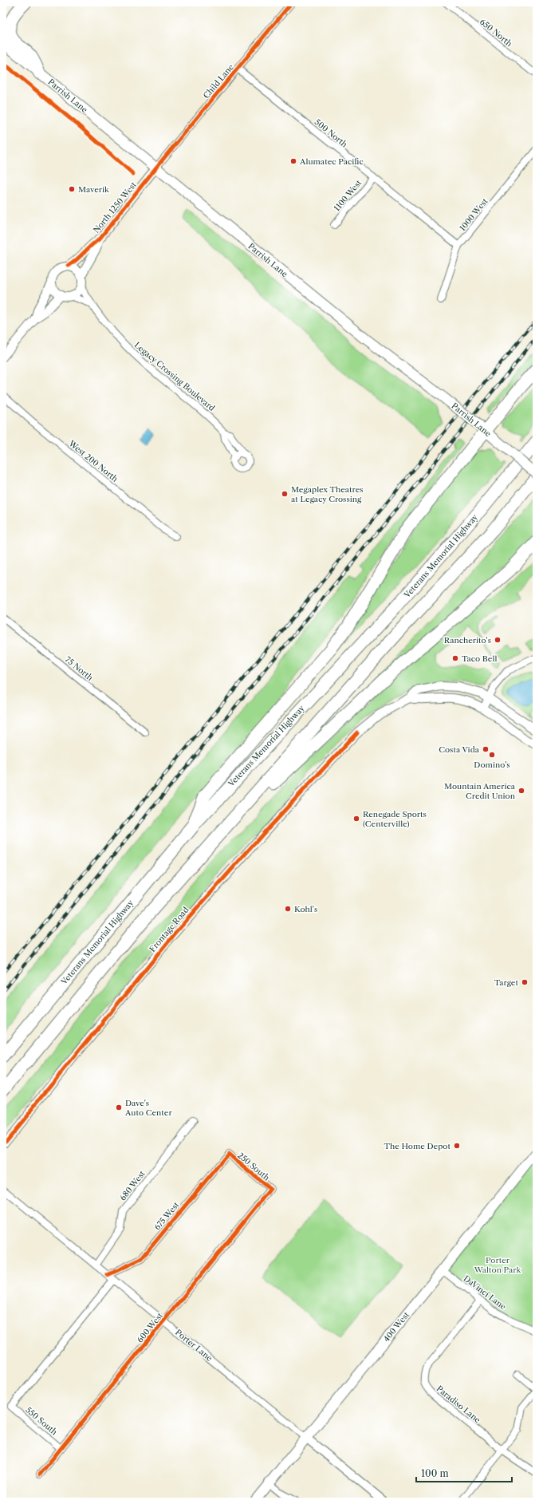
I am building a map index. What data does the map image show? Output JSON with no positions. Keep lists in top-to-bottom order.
{
  "streets": {
    "highway": ["Veterans Memorial Highway"],
    "main road": ["Parrish Lane", "400 West"],
    "street": [
      "650 North",
      "Child Lane",
      "500 North",
      "1100 West",
      "North 1250 West",
      "1000 West",
      "Legacy Crossing Boulevard",
      "West 200 North",
      "75 North",
      "Frontage Road",
      "250 South",
      "680 West",
      "675 West",
      "DaVinci Lane",
      "600 West",
      "Porter Lane",
      "Paradiso Lane",
      "550 South"
    ]
  },
  "crossings": [
    ["Child Lane", "Parrish Lane"],
    ["Child Lane", "500 North"],
    ["Child Lane", "North 1250 West"],
    ["Parrish Lane", "North 1250 West"],
    ["500 North", "1100 West"],
    ["500 North", "1000 West"],
    ["North 1250 West", "Legacy Crossing Boulevard"],
    ["250 South", "675 West"],
    ["250 South", "600 West"],
    ["680 West", "Porter Lane"],
    ["675 West", "Porter Lane"],
    ["DaVinci Lane", "400 West"],
    ["DaVinci Lane", "Paradiso Lane"],
    ["400 West", "Porter Lane"],
    ["600 West", "Porter Lane"],
    ["600 West", "550 South"],
    ["Porter Lane", "550 South"]
  ],
  "parks": ["Porter Walton Park"],
  "places": [
    "Alumatec Pacific",
    "Maverik",
    "Megaplex Theatres at Legacy Crossing",
    "Rancherito's",
    "Taco Bell",
    "Costa Vida",
    "Domino's",
    "Mountain America Credit Union",
    "Renegade Sports (Centerville)",
    "Kohl's",
    "Target",
    "Dave's Auto Center",
    "The Home Depot"
  ],
  "scale_bar": "100 m"
}
